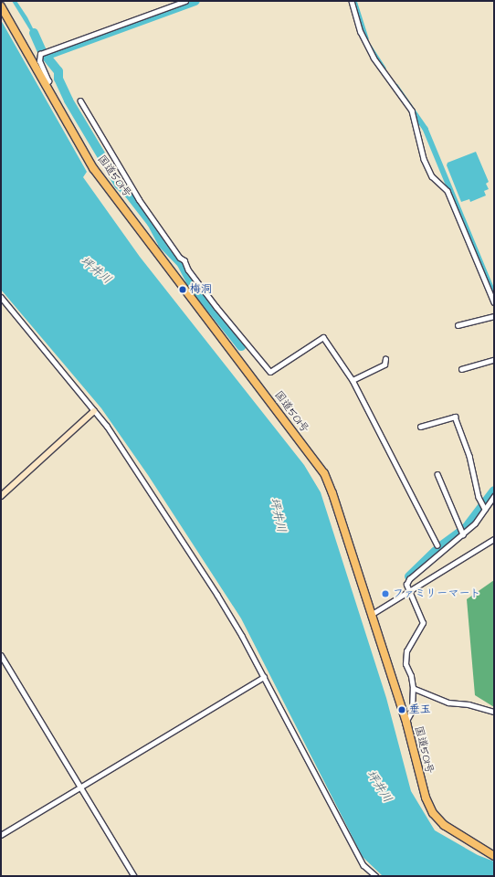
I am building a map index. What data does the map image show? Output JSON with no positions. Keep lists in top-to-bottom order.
{
  "streets": {
    "highway": ["国道501号"]
  },
  "water": ["坪井川"],
  "places": ["梅洞", "ファミリーマート", "垂玉"]
}
